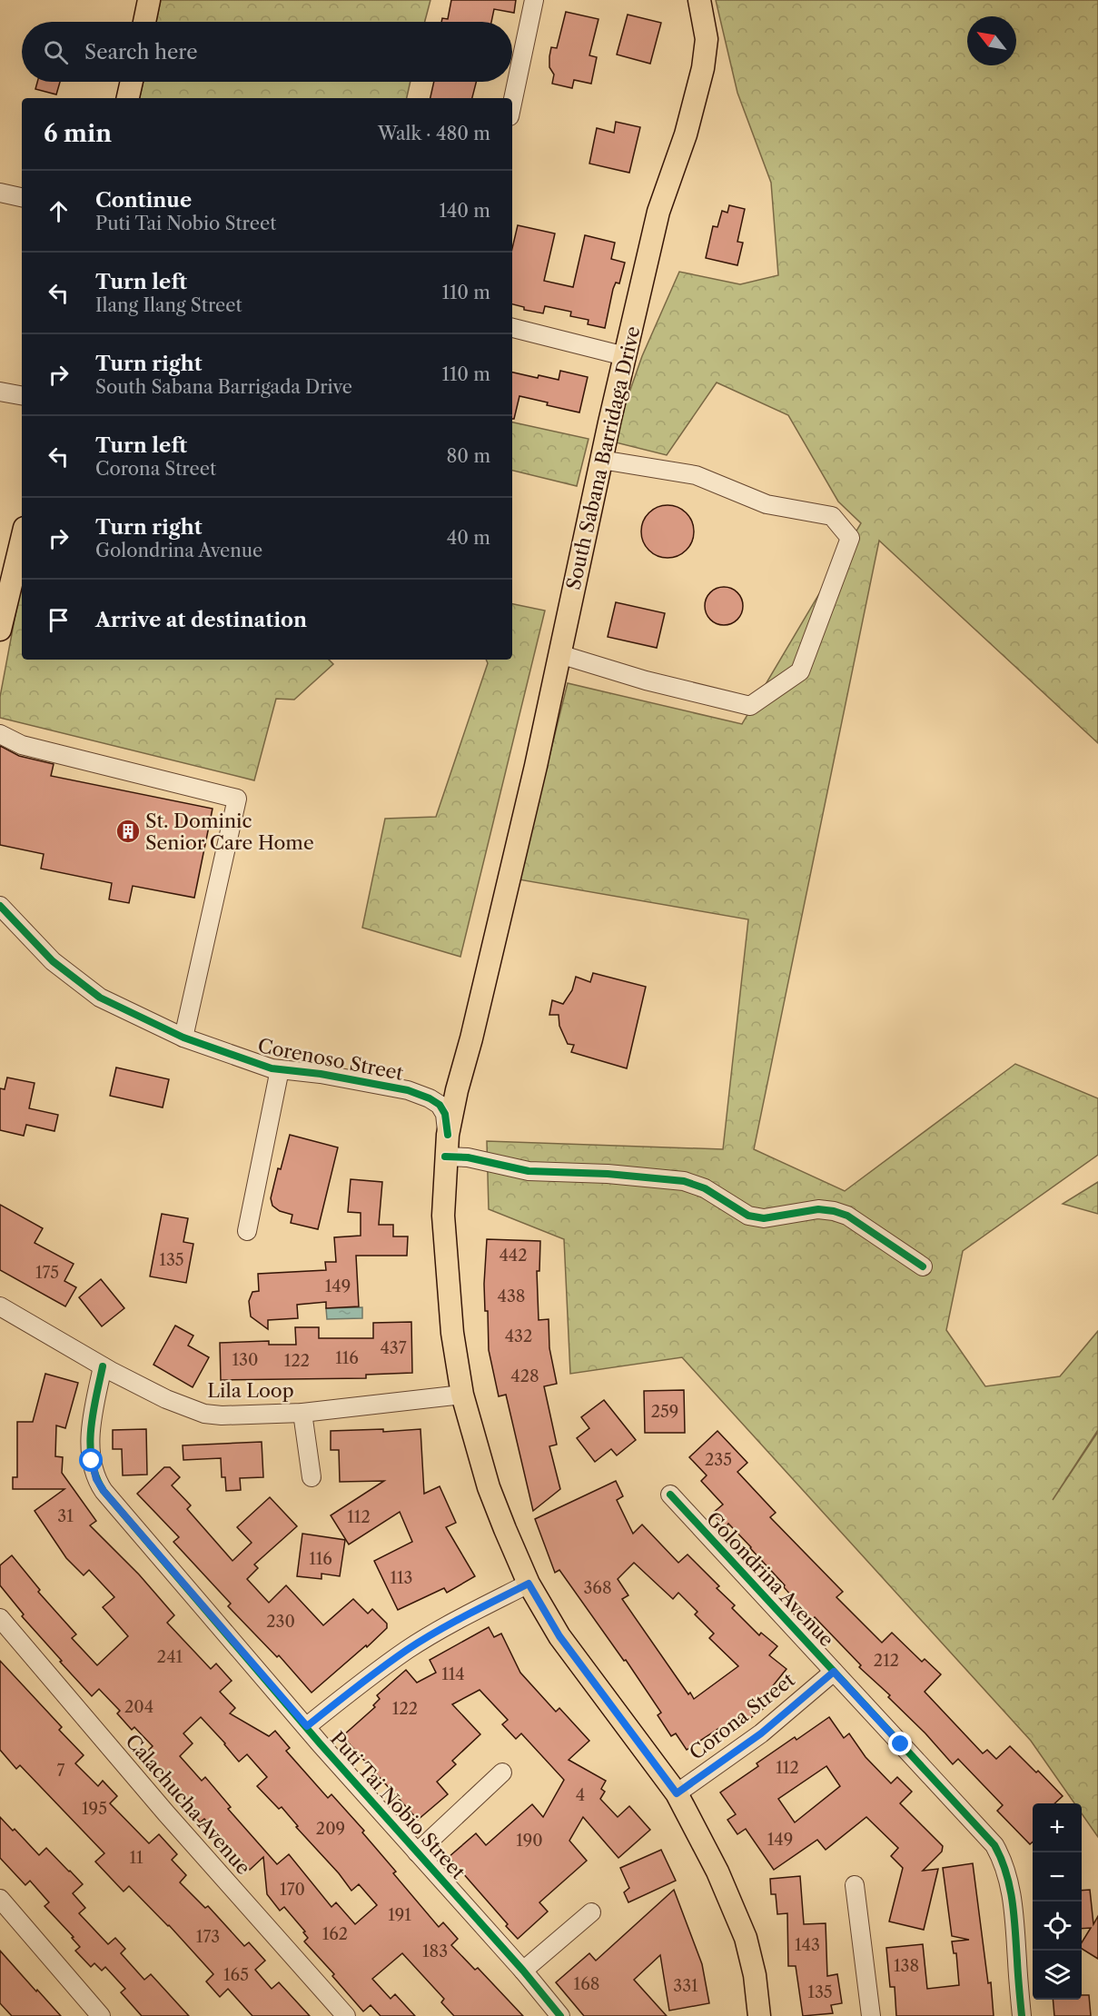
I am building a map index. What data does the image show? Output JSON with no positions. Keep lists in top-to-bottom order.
{
  "streets": {
    "main road": ["South Sabana Barridaga Drive"],
    "street": [
      "Corenoso Street",
      "Lila Loop",
      "Golondrina Avenue",
      "Corona Street",
      "Calachucha Avenue",
      "Puti Tai Nobio Street"
    ]
  },
  "crossings": [
    ["South Sabana Barridaga Drive", "Corenoso Street"],
    ["South Sabana Barridaga Drive", "Lila Loop"],
    ["South Sabana Barridaga Drive", "Corona Street"],
    ["Lila Loop", "Puti Tai Nobio Street"],
    ["Golondrina Avenue", "Corona Street"]
  ],
  "places": {
    "building": ["St. Dominic Senior Care Home"]
  },
  "house_numbers": [
    "442",
    "135",
    "175",
    "149",
    "438",
    "432",
    "437",
    "116",
    "130",
    "122",
    "428",
    "259",
    "235",
    "31",
    "112",
    "116",
    "113",
    "368",
    "230",
    "241",
    "212",
    "114",
    "204",
    "122",
    "112",
    "7",
    "4",
    "195",
    "209",
    "149",
    "190",
    "11",
    "170",
    "191",
    "162",
    "173",
    "143",
    "183",
    "138",
    "165",
    "168",
    "331",
    "135"
  ],
  "north": "top left",
  "page": {
    "search": "Search here",
    "heading": ["6 min", "Walk · 480 m"],
    "list": [
      ["Continue", "Puti Tai Nobio Street", "140 m"],
      ["Turn left", "Ilang Ilang Street", "110 m"],
      ["Turn right", "South Sabana Barrigada Drive", "110 m"],
      ["Turn left", "Corona Street", "80 m"],
      ["Turn right", "Golondrina Avenue", "40 m"],
      "Arrive at destination"
    ],
    "map_buttons": ["+", "−"]
  }
}
